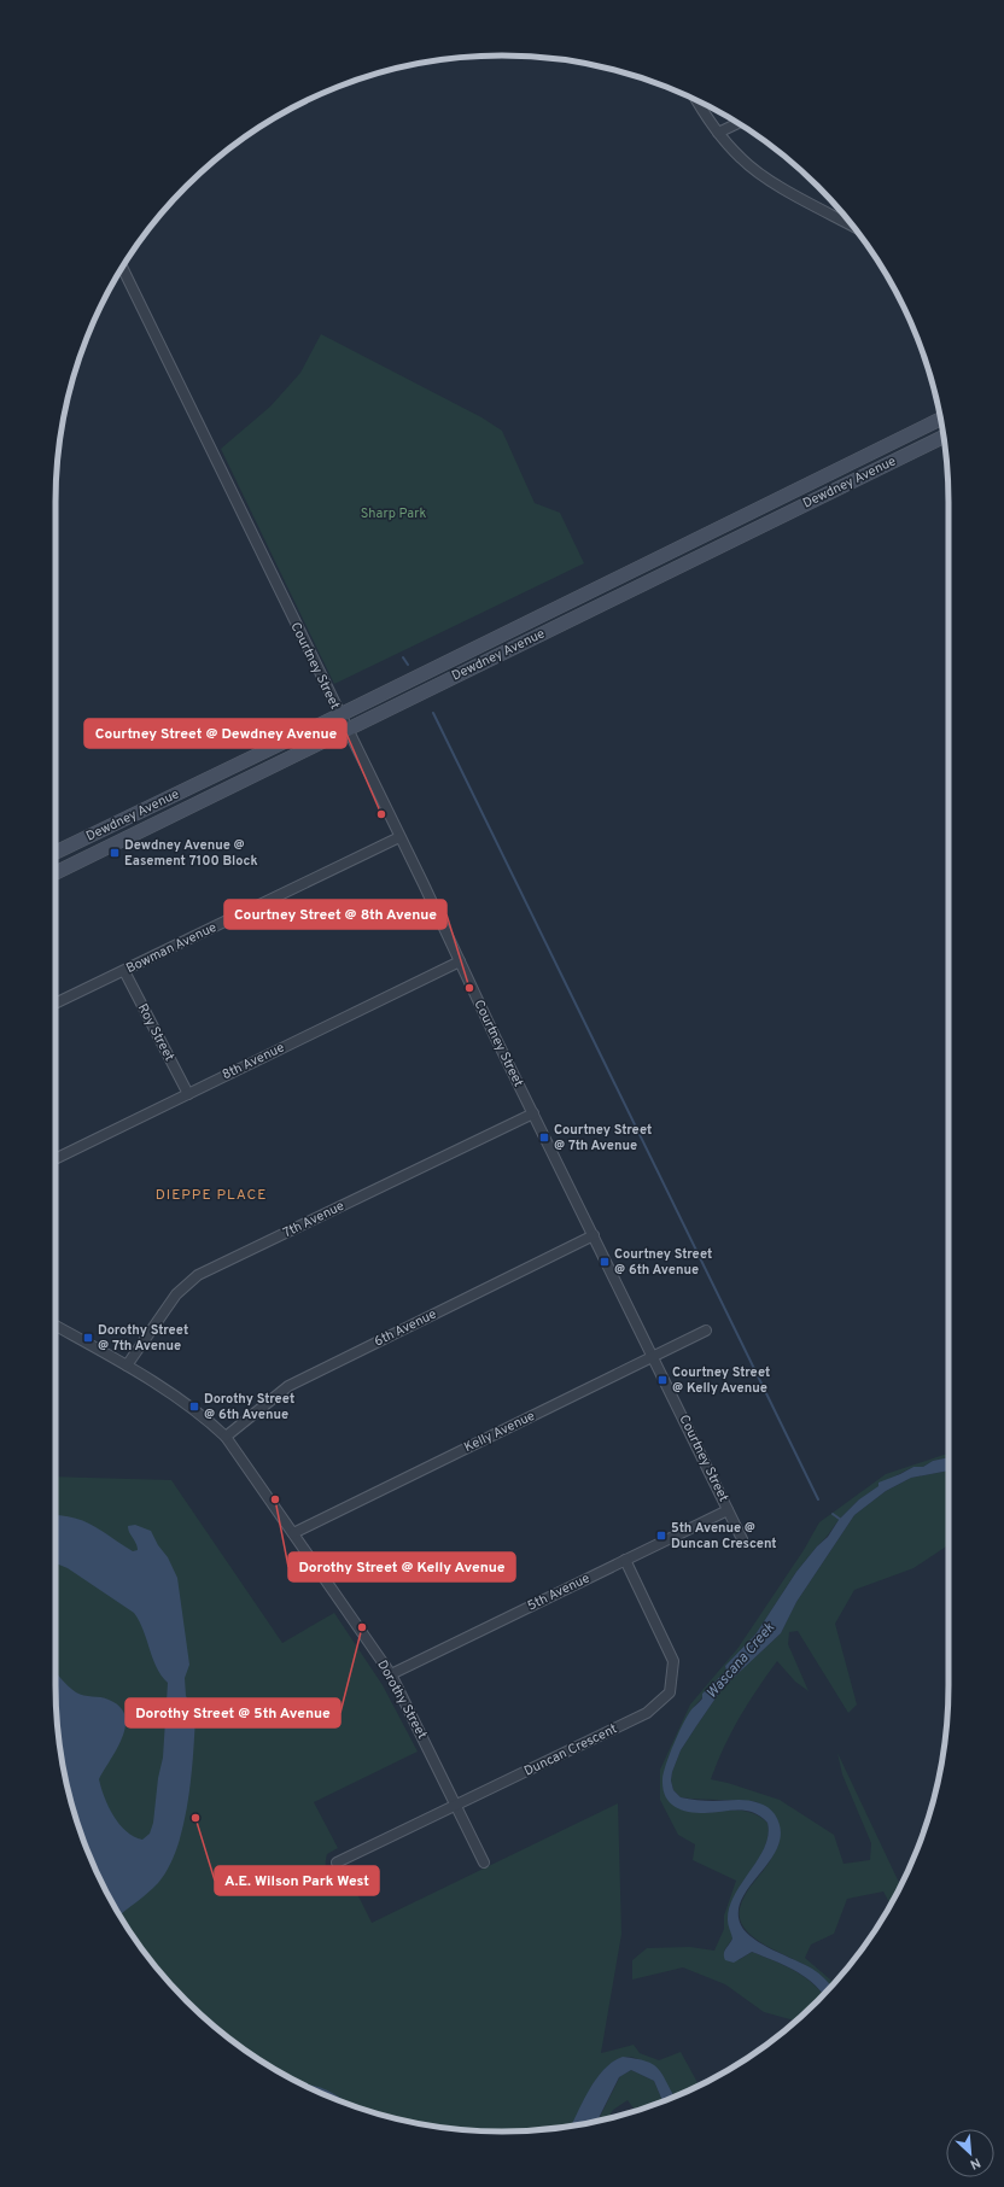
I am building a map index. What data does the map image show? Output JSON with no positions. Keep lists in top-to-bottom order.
{
  "streets": {
    "main road": ["Dewdney Avenue"],
    "street": [
      "Courtney Street",
      "Bowman Avenue",
      "Roy Street",
      "8th Avenue",
      "7th Avenue",
      "6th Avenue",
      "Kelly Avenue",
      "5th Avenue",
      "Dorothy Street",
      "Duncan Crescent"
    ]
  },
  "crossings": [
    ["Dewdney Avenue", "Courtney Street"],
    ["Courtney Street", "Bowman Avenue"],
    ["Courtney Street", "8th Avenue"],
    ["Courtney Street", "7th Avenue"],
    ["Courtney Street", "6th Avenue"],
    ["Courtney Street", "Kelly Avenue"],
    ["Courtney Street", "5th Avenue"],
    ["Bowman Avenue", "Roy Street"],
    ["Roy Street", "8th Avenue"],
    ["7th Avenue", "Dorothy Street"],
    ["6th Avenue", "Dorothy Street"],
    ["Kelly Avenue", "Dorothy Street"],
    ["5th Avenue", "Dorothy Street"],
    ["5th Avenue", "Duncan Crescent"],
    ["Dorothy Street", "Duncan Crescent"]
  ],
  "districts": ["DIEPPE PLACE"],
  "water": ["Wascana Creek"],
  "parks": ["Sharp Park"],
  "places": {
    "other": [
      "Courtney Street @ Dewdney Avenue",
      "Courtney Street @ 8th Avenue",
      "Dorothy Street @ Kelly Avenue",
      "Dorothy Street @ 5th Avenue",
      "A.E. Wilson Park West"
    ],
    "transit": [
      "Dewdney Avenue @ Easement 7100 Block",
      "Courtney Street @ 7th Avenue",
      "Courtney Street @ 6th Avenue",
      "Dorothy Street @ 7th Avenue",
      "Courtney Street @ Kelly Avenue",
      "Dorothy Street @ 6th Avenue",
      "5th Avenue @ Duncan Crescent"
    ]
  },
  "north": "bottom right"
}
